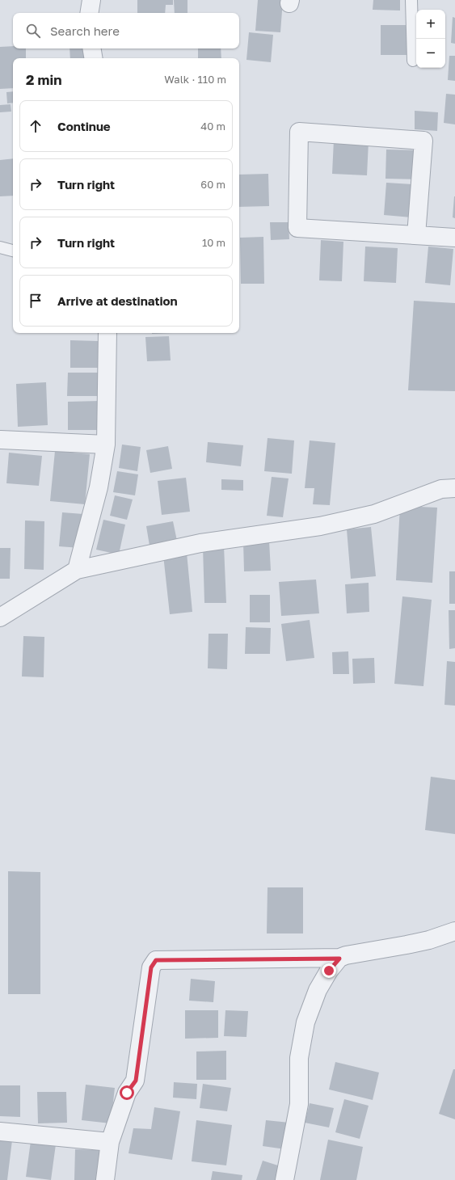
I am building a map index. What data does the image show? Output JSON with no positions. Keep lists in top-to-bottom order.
{
  "page": {
    "map_buttons": ["+", "−"],
    "search": "Search here",
    "heading": ["2 min", "Walk · 110 m"],
    "list": [
      ["Continue", "40 m"],
      ["Turn right", "60 m"],
      ["Turn right", "10 m"],
      "Arrive at destination"
    ]
  }
}
